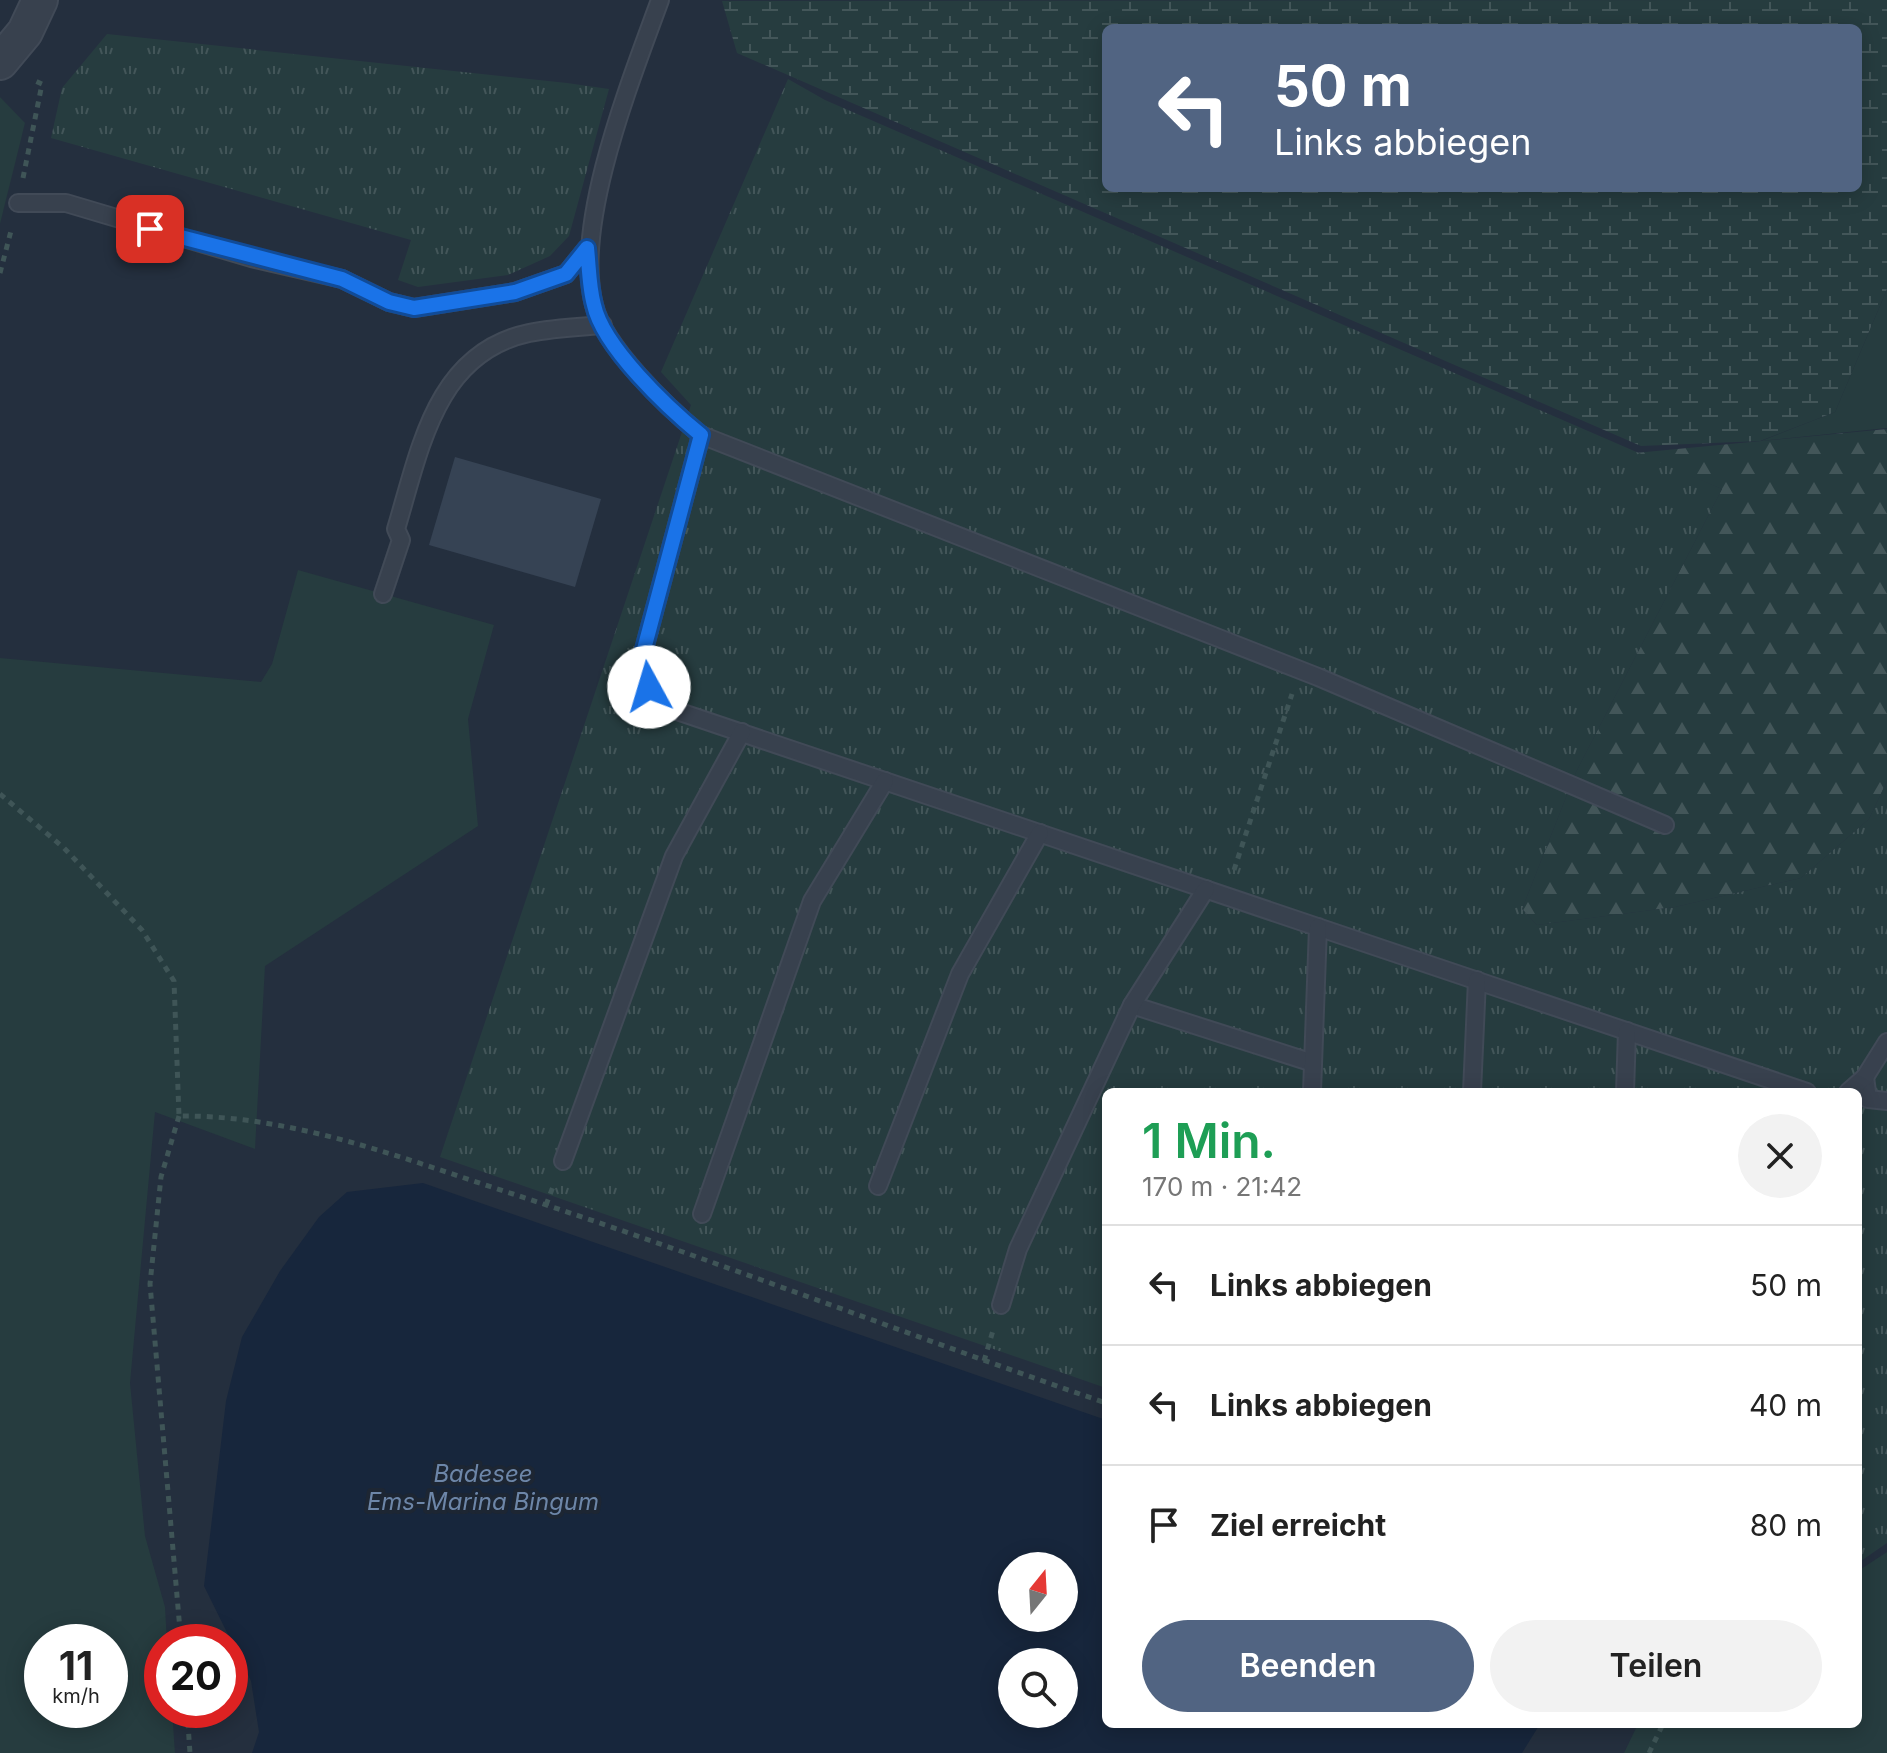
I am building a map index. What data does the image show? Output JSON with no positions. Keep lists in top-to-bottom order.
{
  "water": ["Badesee Ems-Marina Bingum"],
  "north": "top",
  "page": {
    "turn": ["50 m", "Links abbiegen"],
    "heading": ["1 Min.", "170 m · 21:42"],
    "list": [
      {
        "name": "Links abbiegen",
        "value": "50 m"
      },
      {
        "name": "Links abbiegen",
        "value": "40 m"
      },
      {
        "name": "Ziel erreicht",
        "value": "80 m"
      }
    ],
    "buttons": ["Beenden", "Teilen"],
    "speed": "11 km/h",
    "limit": "20"
  }
}
